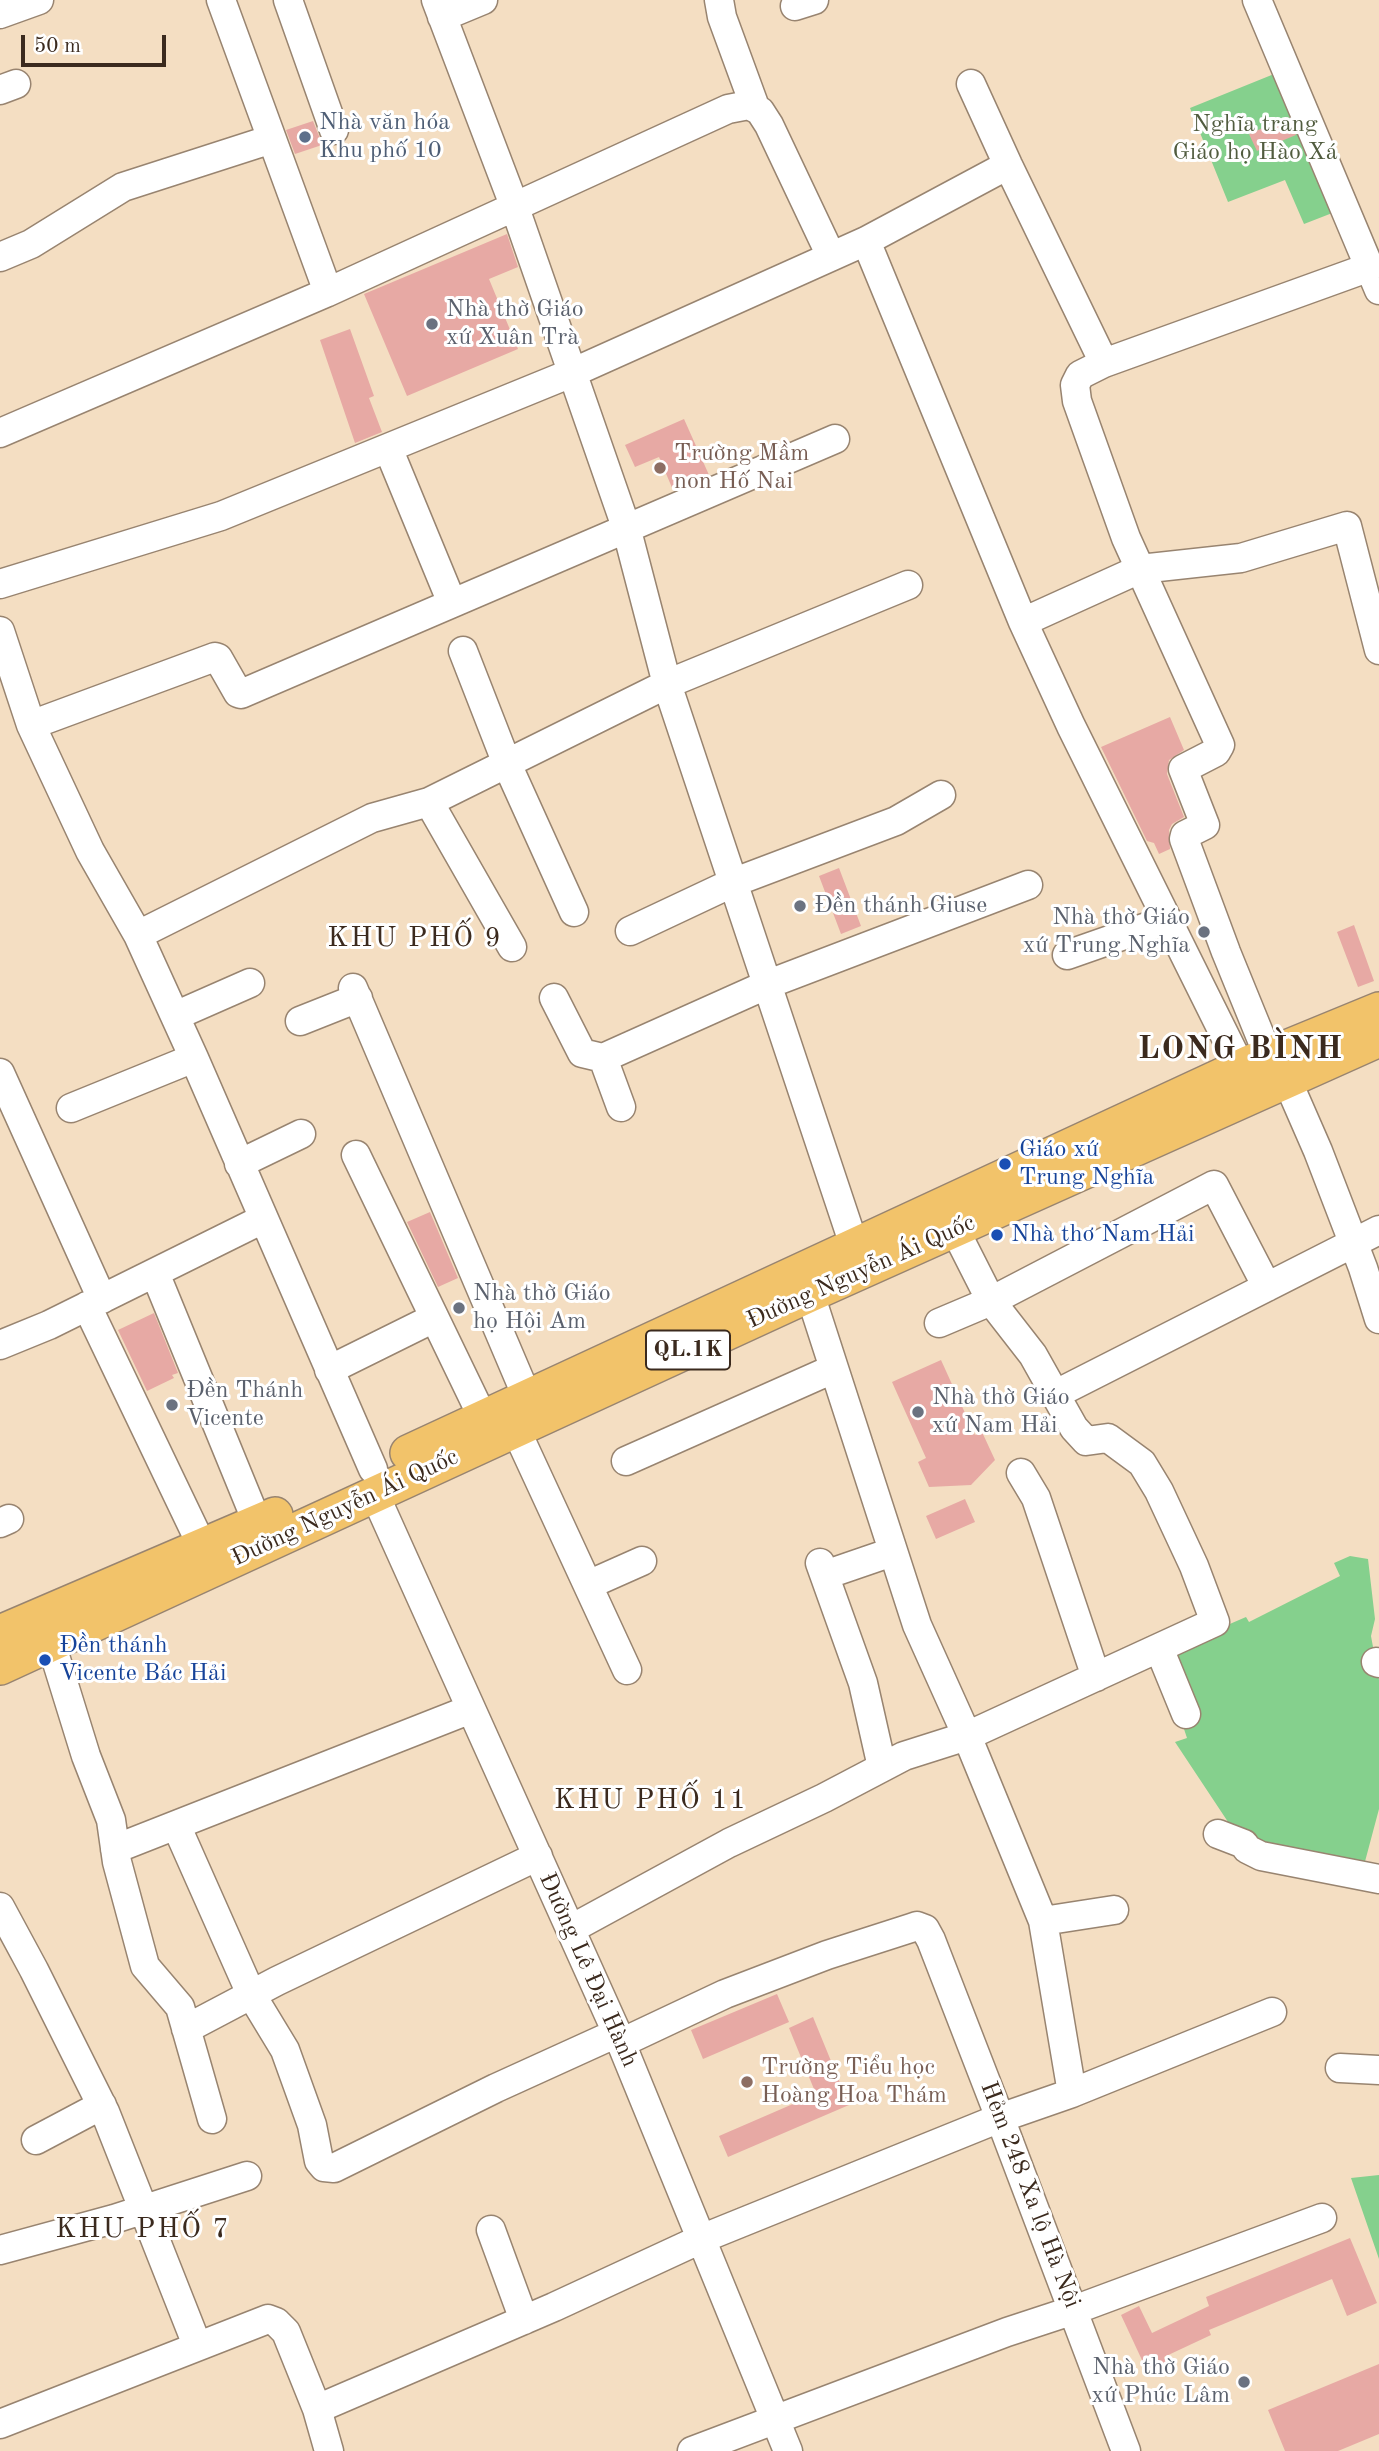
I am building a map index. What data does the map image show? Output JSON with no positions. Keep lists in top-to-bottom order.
{
  "streets": {
    "main road": ["Đường Nguyễn Ái Quốc", "QL.1K"],
    "street": ["Đường Lê Đại Hành", "Hẻm 248 Xa lộ Hà Nội"]
  },
  "crossings": [
    ["Đường Nguyễn Ái Quốc", "Đường Lê Đại Hành"],
    ["Đường Lê Đại Hành", "Hẻm 248 Xa lộ Hà Nội"]
  ],
  "districts": [
    "KHU PHỐ 9",
    "LONG BÌNH",
    "KHU PHỐ 11",
    "KHU PHỐ 7"
  ],
  "parks": ["Nghĩa trang Giáo họ Hào Xá"],
  "places": [
    "Nhà văn hóa Khu phố 10",
    "Nhà thờ Giáo xứ Xuân Trà",
    "Trường Mầm non Hố Nai",
    "Đền thánh Giuse",
    "Nhà thờ Giáo xứ Trung Nghĩa",
    "Giáo xứ Trung Nghĩa",
    "Nhà thơ Nam Hải",
    "Nhà thờ Giáo họ Hội Am",
    "Đền Thánh Vicente",
    "Nhà thờ Giáo xứ Nam Hải",
    "Đền thánh Vicente Bác Hải",
    "Trường Tiểu học Hoàng Hoa Thám",
    "Nhà thờ Giáo xứ Phúc Lâm"
  ],
  "scale_bar": "50 m"
}
